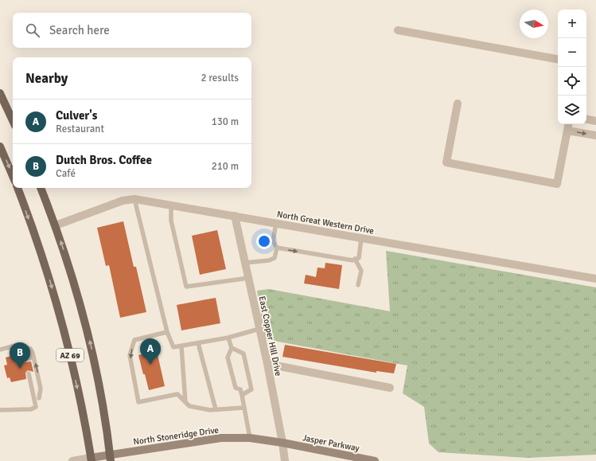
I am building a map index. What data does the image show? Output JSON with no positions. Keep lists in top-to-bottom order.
{
  "streets": {
    "main road": ["AZ 69", "North Stoneridge Drive", "Jasper Parkway"],
    "street": ["North Great Western Drive", "East Copper Hill Drive"]
  },
  "crossings": [
    ["North Great Western Drive", "East Copper Hill Drive"],
    ["North Great Western Drive", "AZ 69"],
    ["East Copper Hill Drive", "North Stoneridge Drive"],
    ["East Copper Hill Drive", "Jasper Parkway"],
    ["AZ 69", "North Stoneridge Drive"],
    ["North Stoneridge Drive", "Jasper Parkway"]
  ],
  "north": "right",
  "page": {
    "map_buttons": ["+", "−"],
    "search": "Search here",
    "heading": ["Nearby", "2 results"],
    "list": [
      {
        "mark": "A",
        "name": "Culver's",
        "note": "Restaurant",
        "value": "130 m"
      },
      {
        "mark": "B",
        "name": "Dutch Bros. Coffee",
        "note": "Café",
        "value": "210 m"
      }
    ],
    "pins": ["A", "B"]
  }
}
